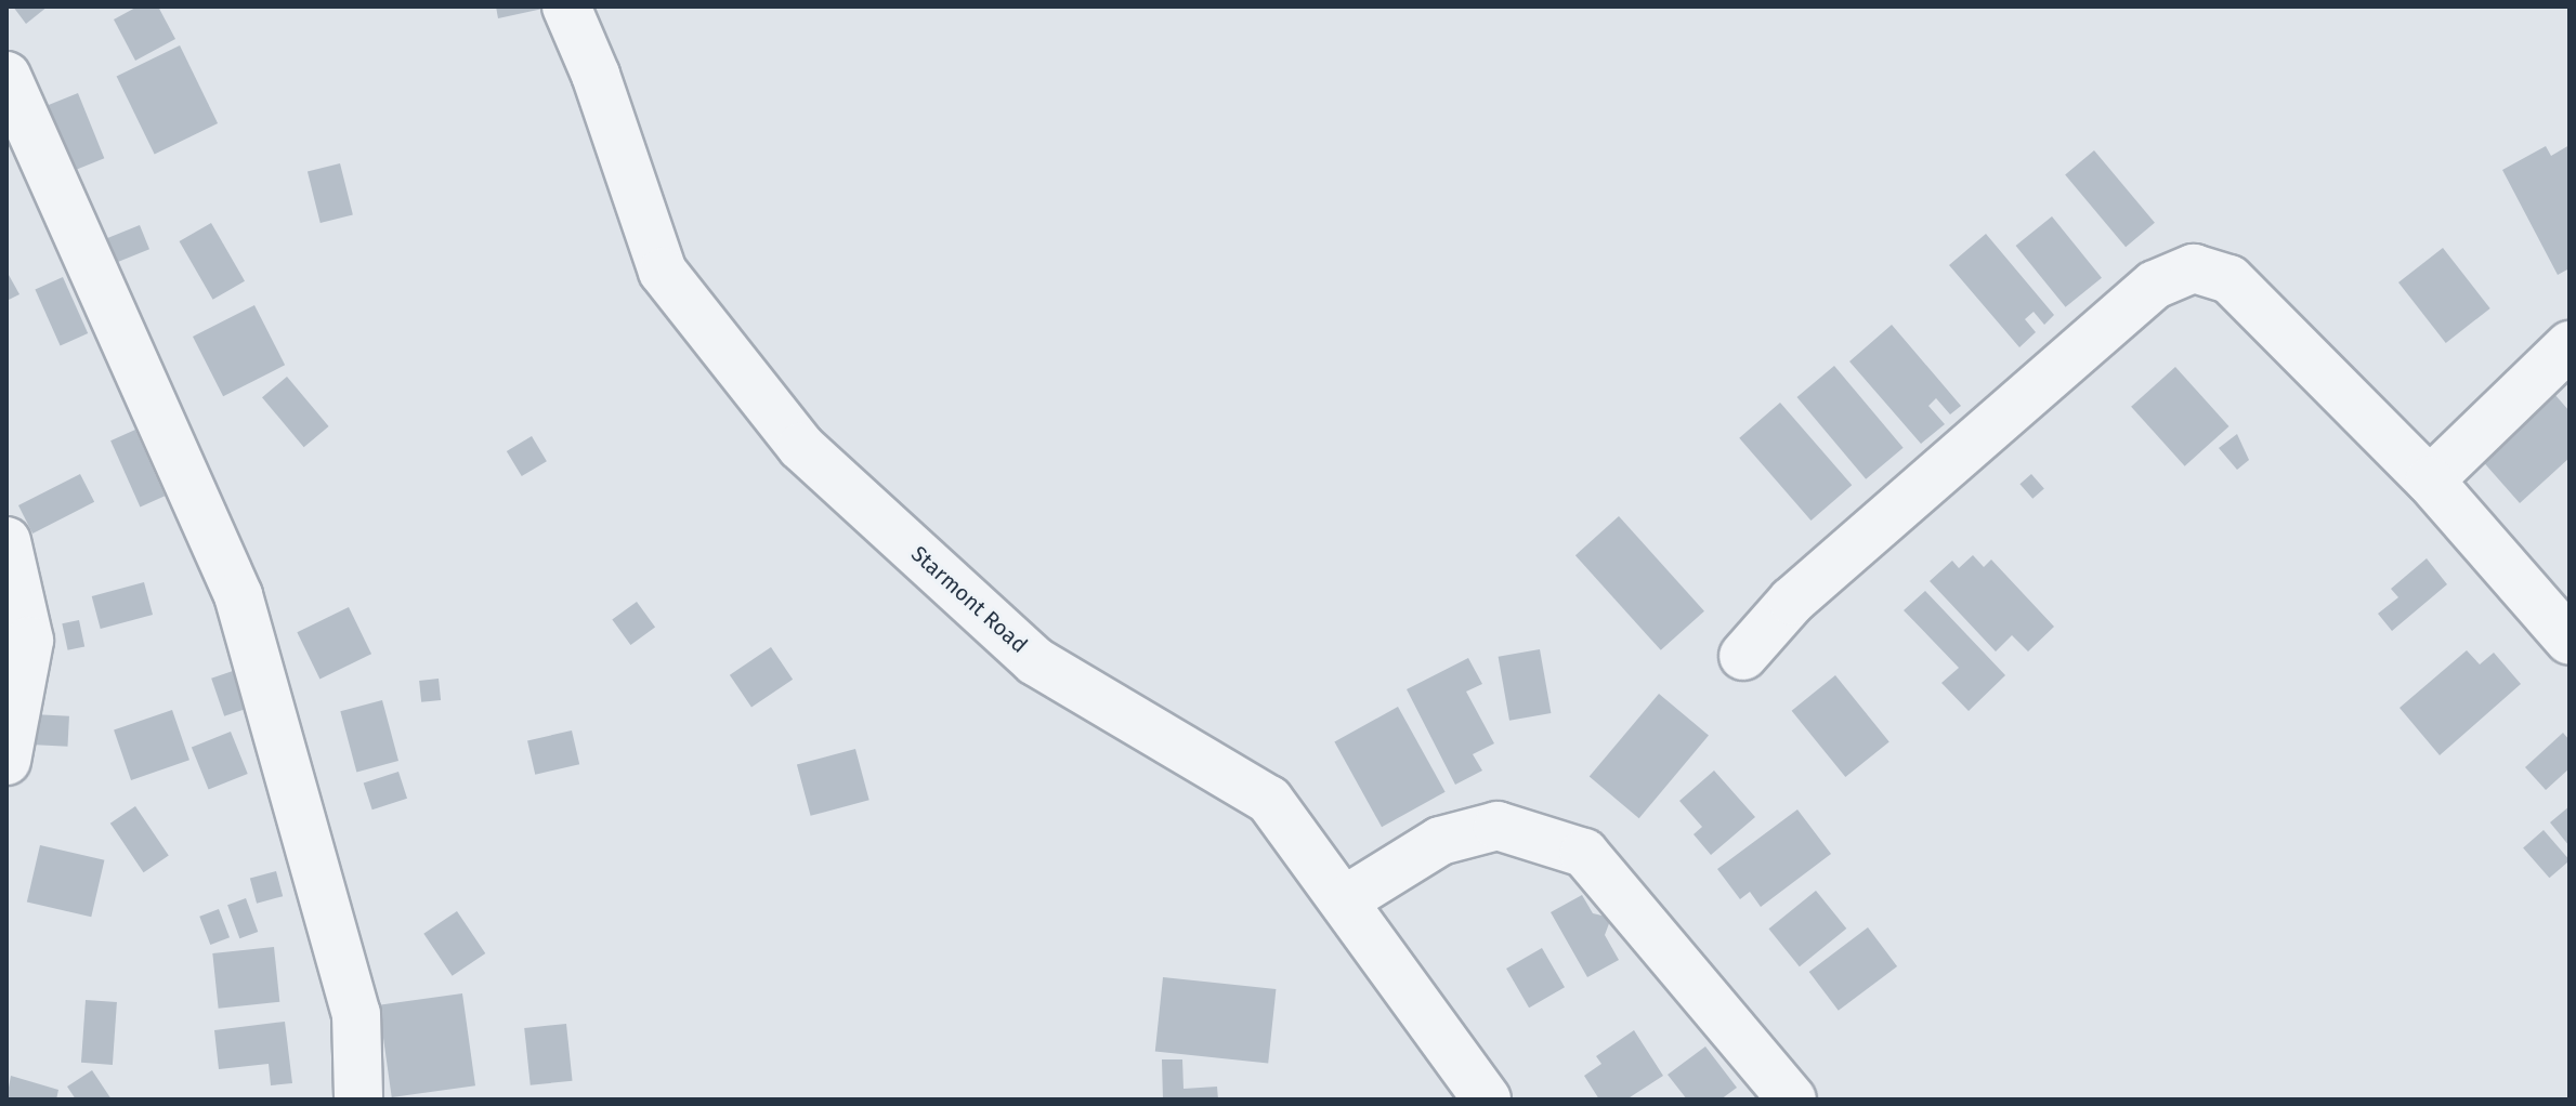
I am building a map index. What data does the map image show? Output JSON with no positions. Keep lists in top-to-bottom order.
{
  "streets": {
    "street": ["Starmont Road"]
  }
}
